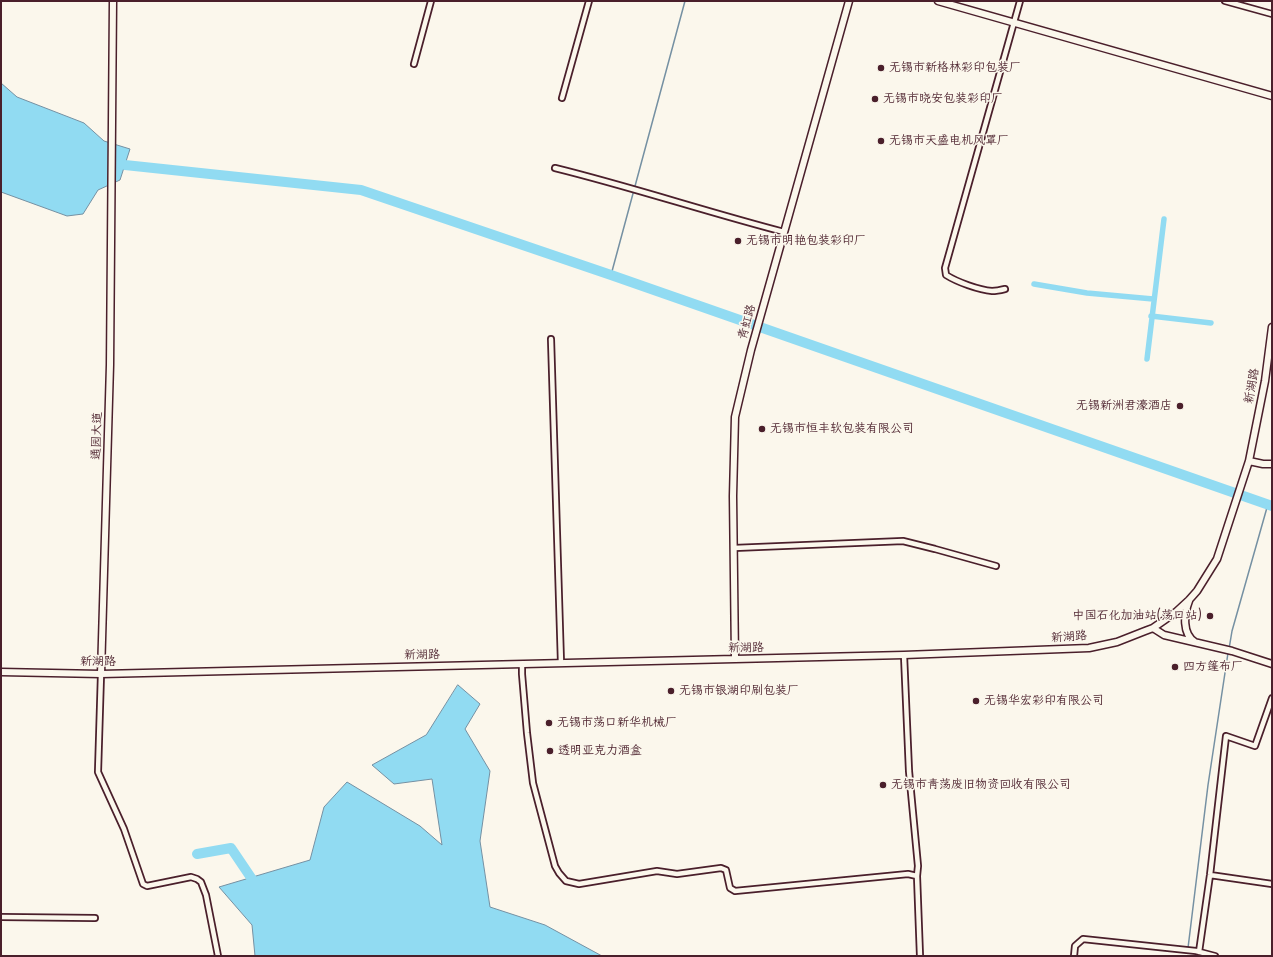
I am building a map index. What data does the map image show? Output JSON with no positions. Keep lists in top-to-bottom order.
{
  "streets": {
    "street": ["青虹路", "新湖路", "通园大道"]
  },
  "crossings": [
    ["青虹路", "新湖路"],
    ["新湖路", "通园大道"]
  ],
  "places": [
    "无锡市新格林彩印包装厂",
    "无锡市晓安包装彩印厂",
    "无锡市天盛电机风罩厂",
    "无锡市明艳包装彩印厂",
    "无锡新洲君濠酒店",
    "无锡市恒丰软包装有限公司",
    "中国石化加油站(荡口站)",
    "四方篷布厂",
    "无锡市银湖印刷包装厂",
    "无锡华宏彩印有限公司",
    "无锡市荡口新华机械厂",
    "透明亚克力酒盒",
    "无锡市青荡废旧物资回收有限公司"
  ]
}
